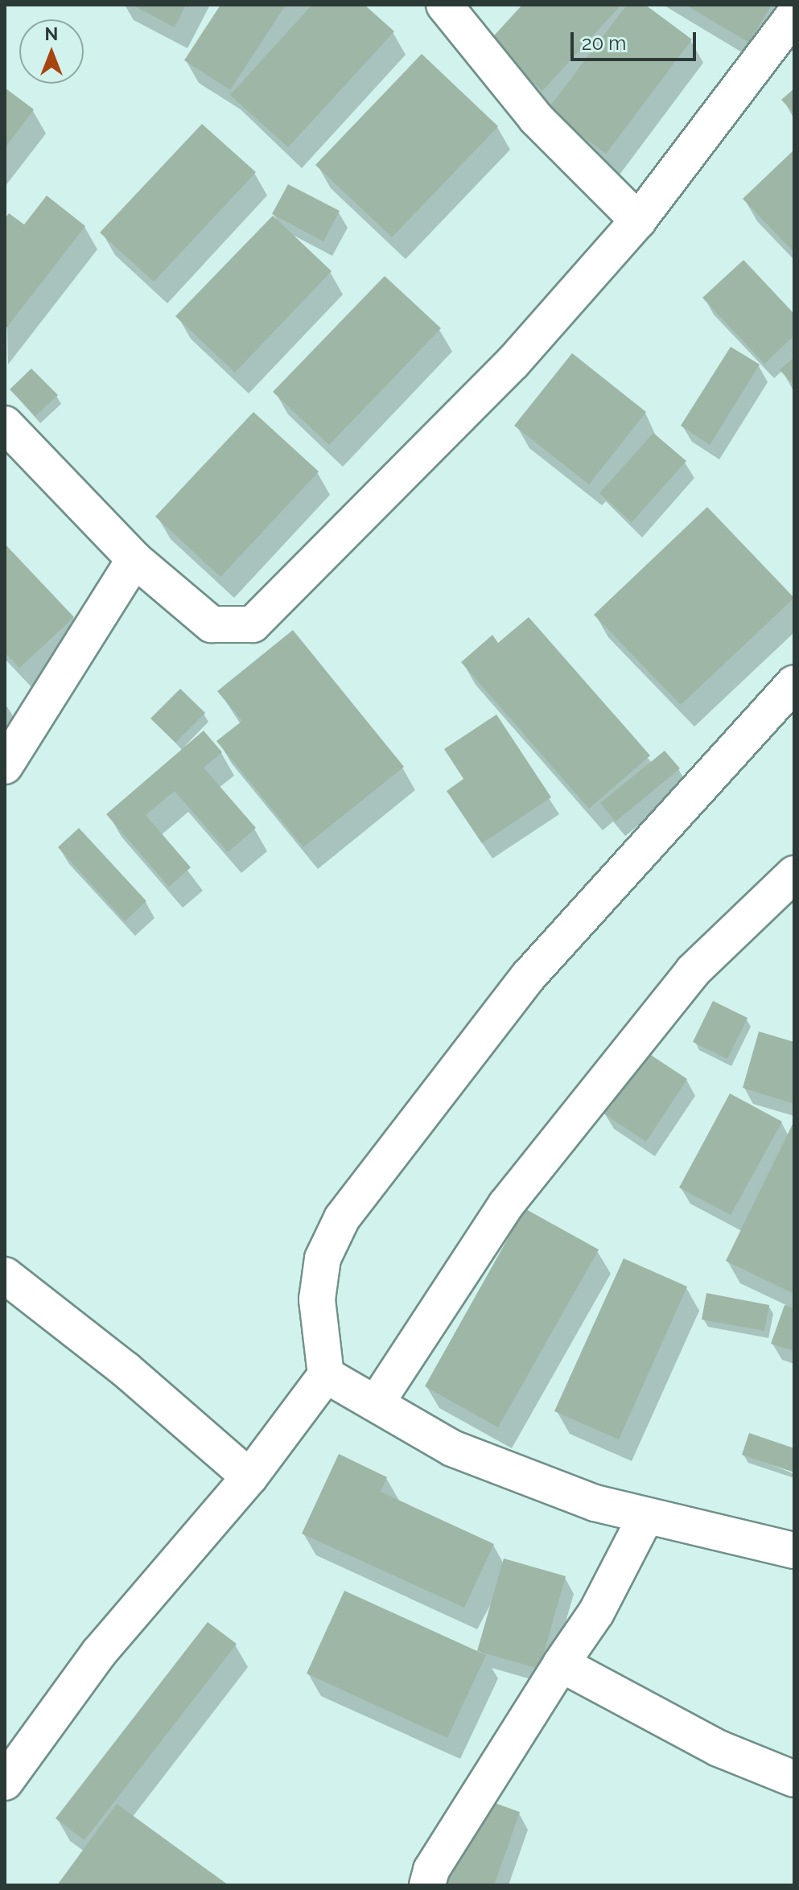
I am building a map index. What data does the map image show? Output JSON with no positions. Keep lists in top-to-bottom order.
{
  "scale_bar": "20 m",
  "north": "top"
}
